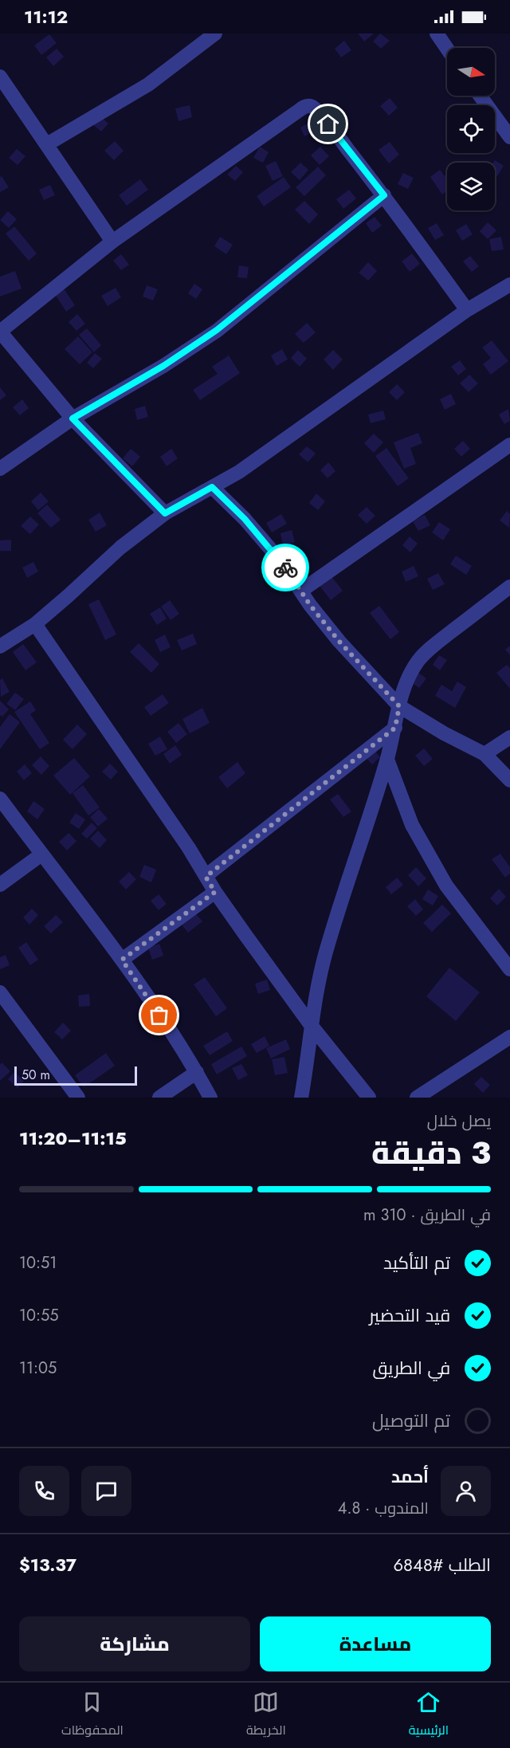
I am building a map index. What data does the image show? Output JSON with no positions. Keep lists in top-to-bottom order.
{
  "scale_bar": "50 m",
  "north": "right",
  "page": {
    "status": "11:12",
    "scale": "50 m",
    "heading": ["3 دقيقة", "يصل خلال", "11:15–11:20"],
    "panel": [
      "أحمد",
      "المندوب · 4.8",
      "الطلب #6848",
      "$13.37"
    ],
    "bar": "في الطريق · 310 m",
    "list": [
      ["تم التأكيد", "10:51"],
      ["قيد التحضير", "10:55"],
      ["في الطريق", "11:05"],
      "تم التوصيل"
    ],
    "buttons": ["مساعدة", "مشاركة"],
    "tabs": ["الرئيسية", "الخريطة", "المحفوظات"]
  }
}
